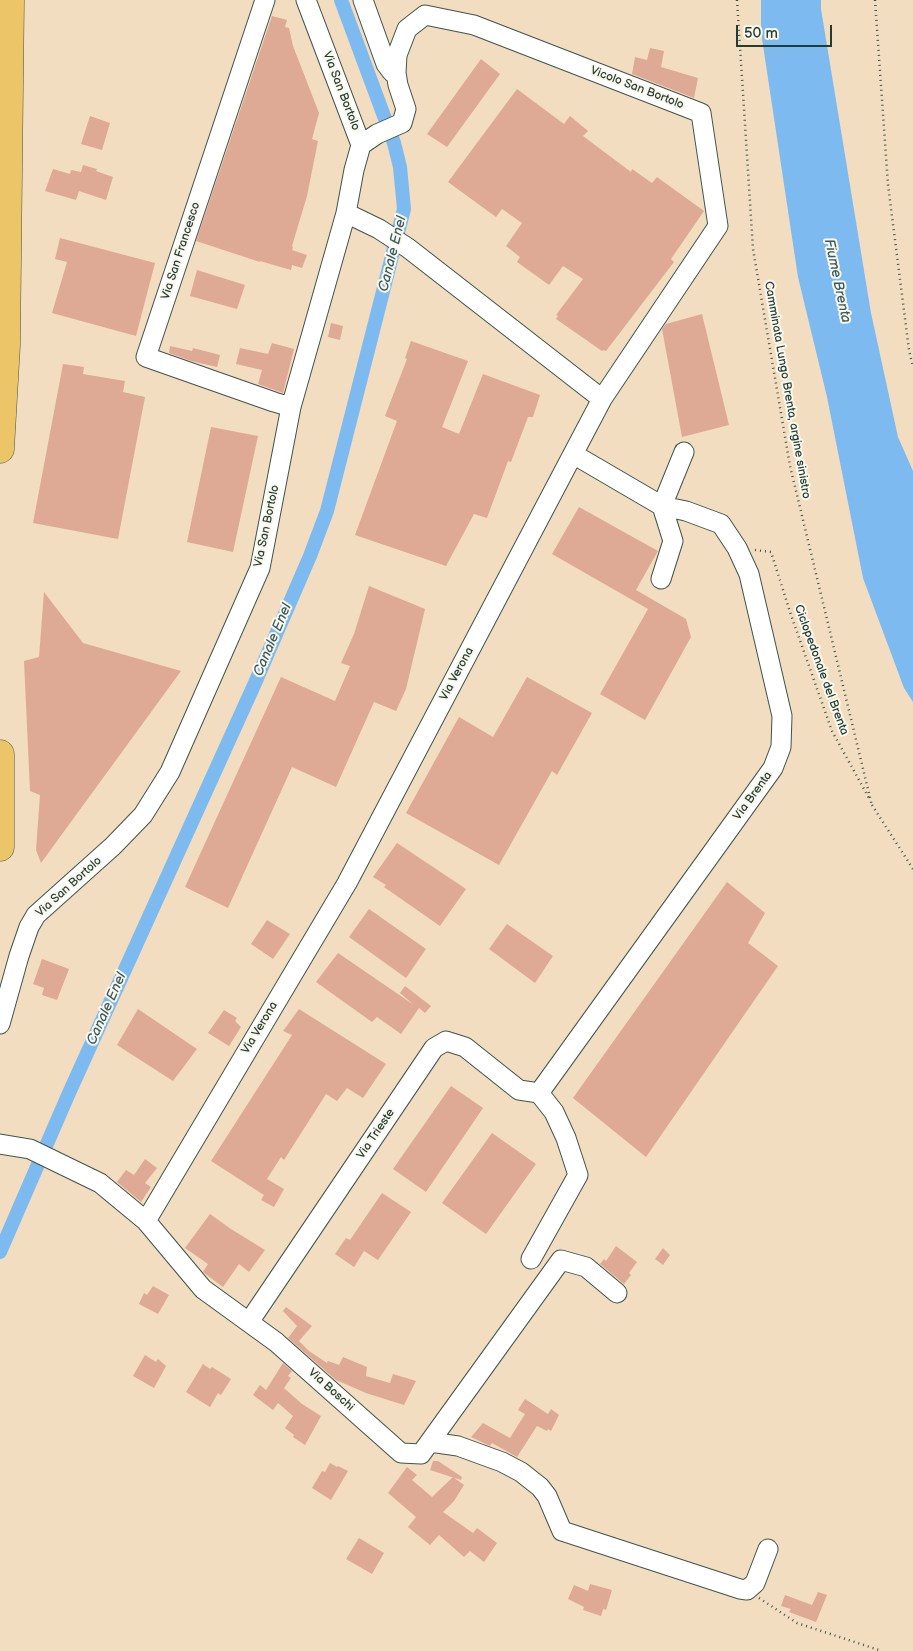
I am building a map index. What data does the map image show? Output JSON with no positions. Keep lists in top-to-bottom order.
{
  "streets": {
    "street": [
      "Vicolo San Bortolo",
      "Via San Bortolo",
      "Via San Francesco",
      "Via Verona",
      "Via Brenta",
      "Via Trieste",
      "Via Boschi"
    ],
    "path": ["Camminata Lungo Brenta, argine sinistro", "Ciclopedonale del Brenta"]
  },
  "crossings": [
    ["Vicolo San Bortolo", "Via Verona"],
    ["Via San Bortolo", "Via San Francesco"],
    ["Camminata Lungo Brenta, argine sinistro", "Ciclopedonale del Brenta"],
    ["Ciclopedonale del Brenta", "Via Brenta"],
    ["Via Verona", "Via Brenta"],
    ["Via Verona", "Via Boschi"],
    ["Via Brenta", "Via Trieste"],
    ["Via Trieste", "Via Boschi"]
  ],
  "water": ["Canale Enel", "Fiume Brenta"],
  "scale_bar": "50 m"
}
